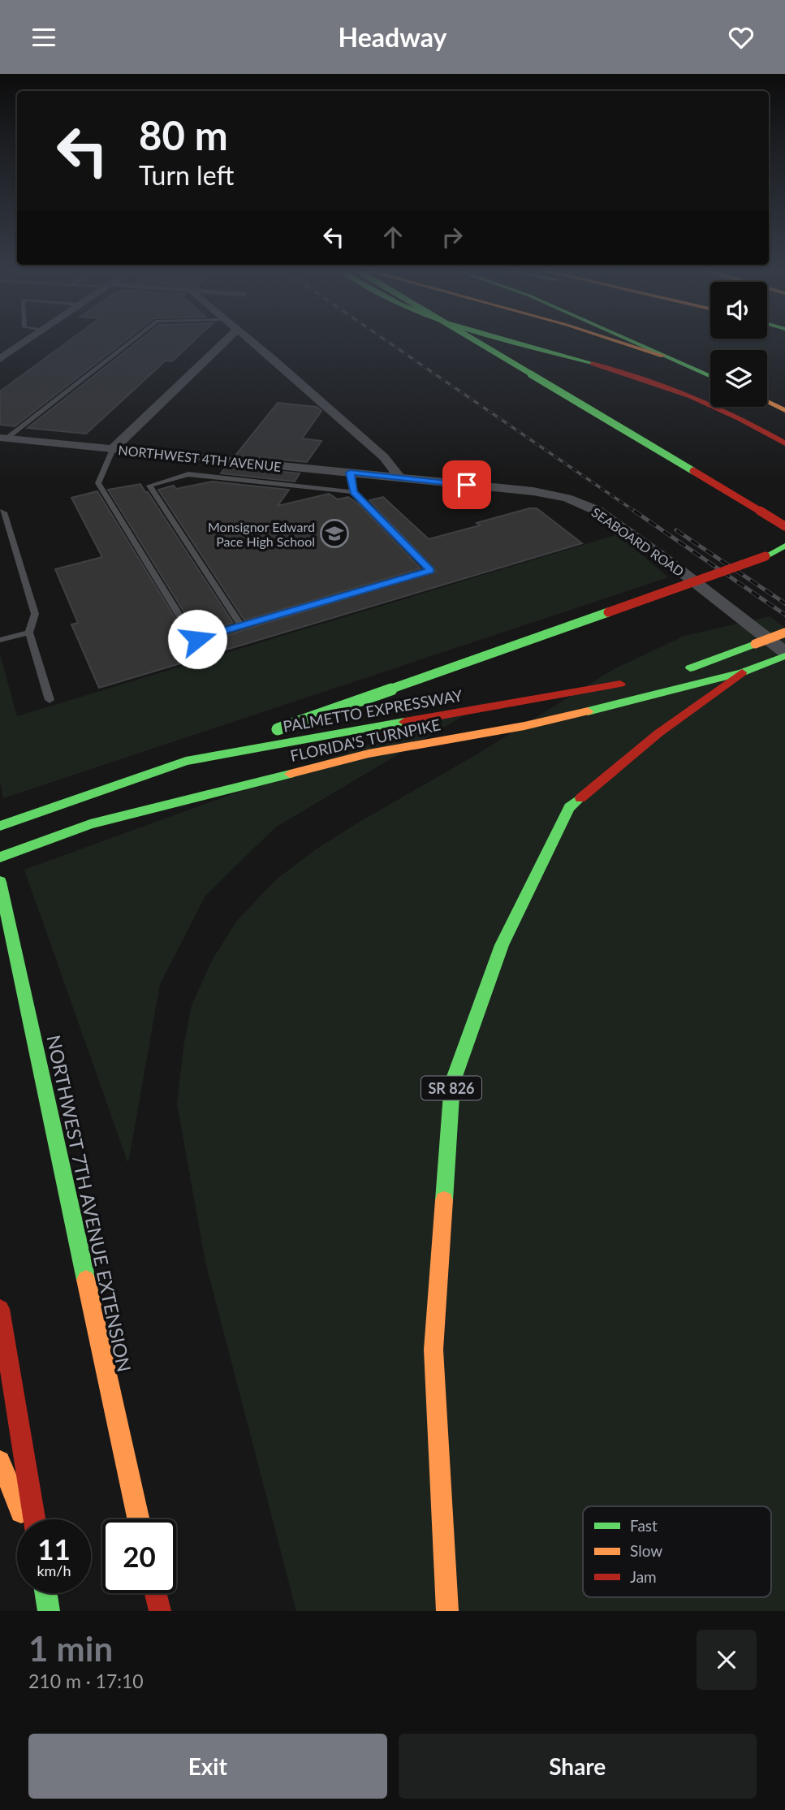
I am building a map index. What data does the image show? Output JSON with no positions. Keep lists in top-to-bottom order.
{
  "streets": {
    "main road": [
      "PALMETTO EXPRESSWAY",
      "FLORIDA'S TURNPIKE",
      "SR 826",
      "NORTHWEST 7TH AVENUE EXTENSION"
    ],
    "street": ["NORTHWEST 4TH AVENUE", "SEABOARD ROAD"]
  },
  "crossings": [
    ["NORTHWEST 4TH AVENUE", "SEABOARD ROAD"],
    ["SEABOARD ROAD", "SR 826"],
    ["FLORIDA'S TURNPIKE", "SR 826"]
  ],
  "places": {
    "school or university": ["Monsignor Edward Pace High School"]
  },
  "legend": ["Fast", "Slow", "Jam"],
  "page": {
    "header": "Headway",
    "turn": ["80 m", "Turn left"],
    "speed": "11 km/h",
    "limit": "20",
    "heading": ["1 min", "210 m · 17:10"],
    "buttons": ["Exit", "Share"]
  }
}
